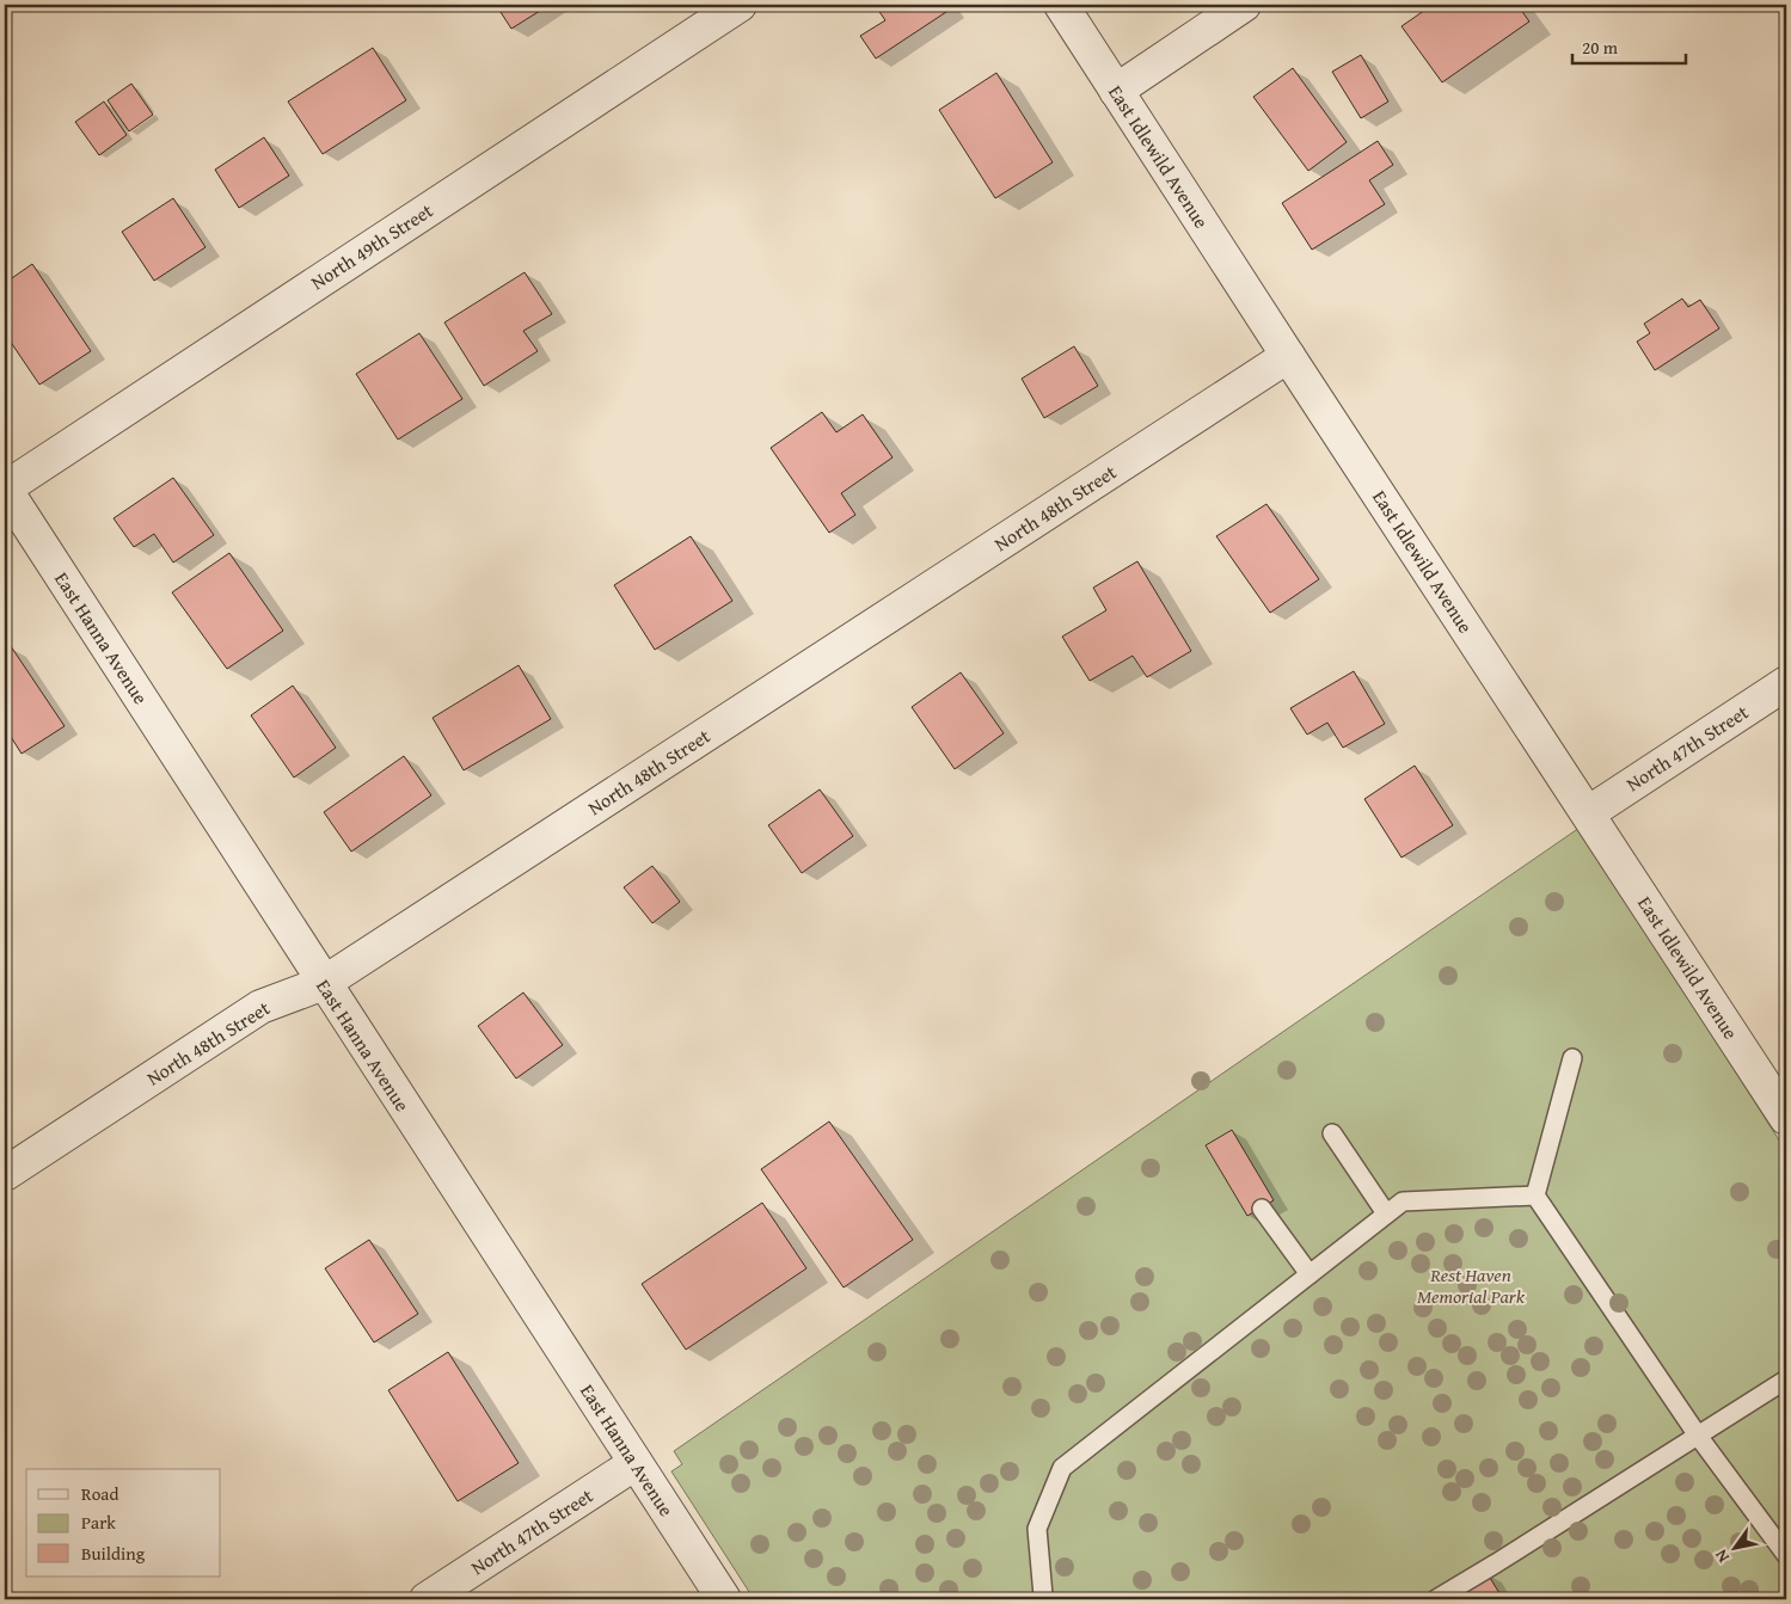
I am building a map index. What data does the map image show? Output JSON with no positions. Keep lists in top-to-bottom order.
{
  "streets": {
    "street": [
      "East Idlewild Avenue",
      "North 49th Street",
      "North 48th Street",
      "East Hanna Avenue",
      "North 47th Street"
    ]
  },
  "crossings": [
    ["East Idlewild Avenue", "North 48th Street"],
    ["East Idlewild Avenue", "North 47th Street"],
    ["North 49th Street", "East Hanna Avenue"],
    ["North 48th Street", "East Hanna Avenue"],
    ["East Hanna Avenue", "North 47th Street"]
  ],
  "parks": ["Rest Haven Memorial Park"],
  "legend": ["Road", "Park", "Building"],
  "scale_bar": "20 m",
  "north": "bottom left"
}
